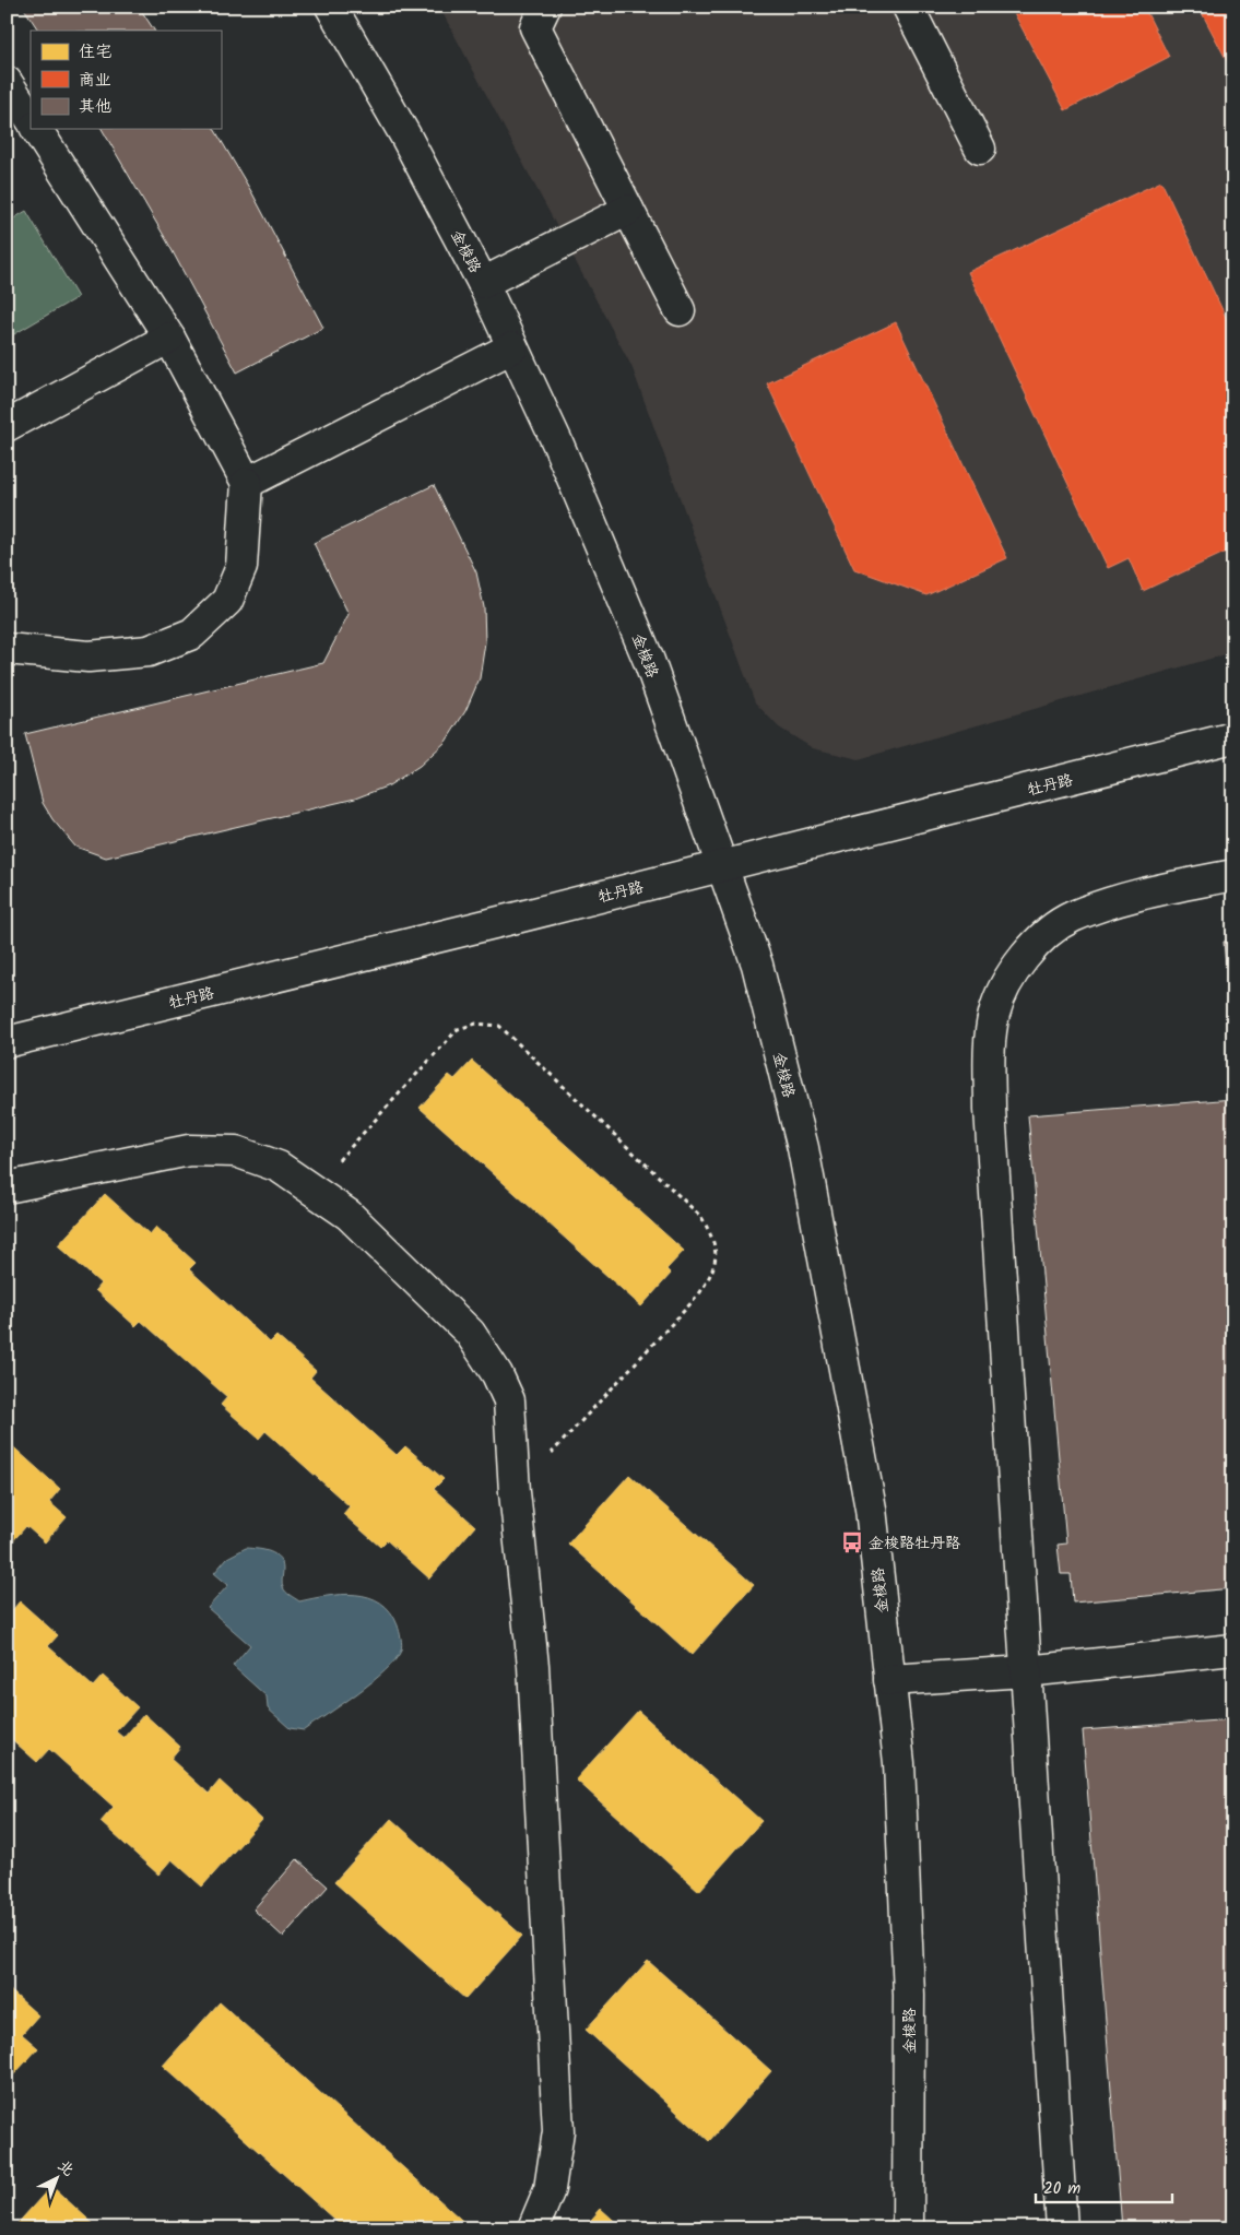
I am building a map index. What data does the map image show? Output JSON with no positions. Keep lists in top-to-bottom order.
{
  "streets": {
    "street": ["金梭路", "牡丹路"]
  },
  "crossings": [
    ["金梭路", "牡丹路"]
  ],
  "places": {
    "bus stop": ["金梭路牡丹路"]
  },
  "legend": ["住宅", "商业", "其他"],
  "scale_bar": "20 m",
  "north": "top right"
}
